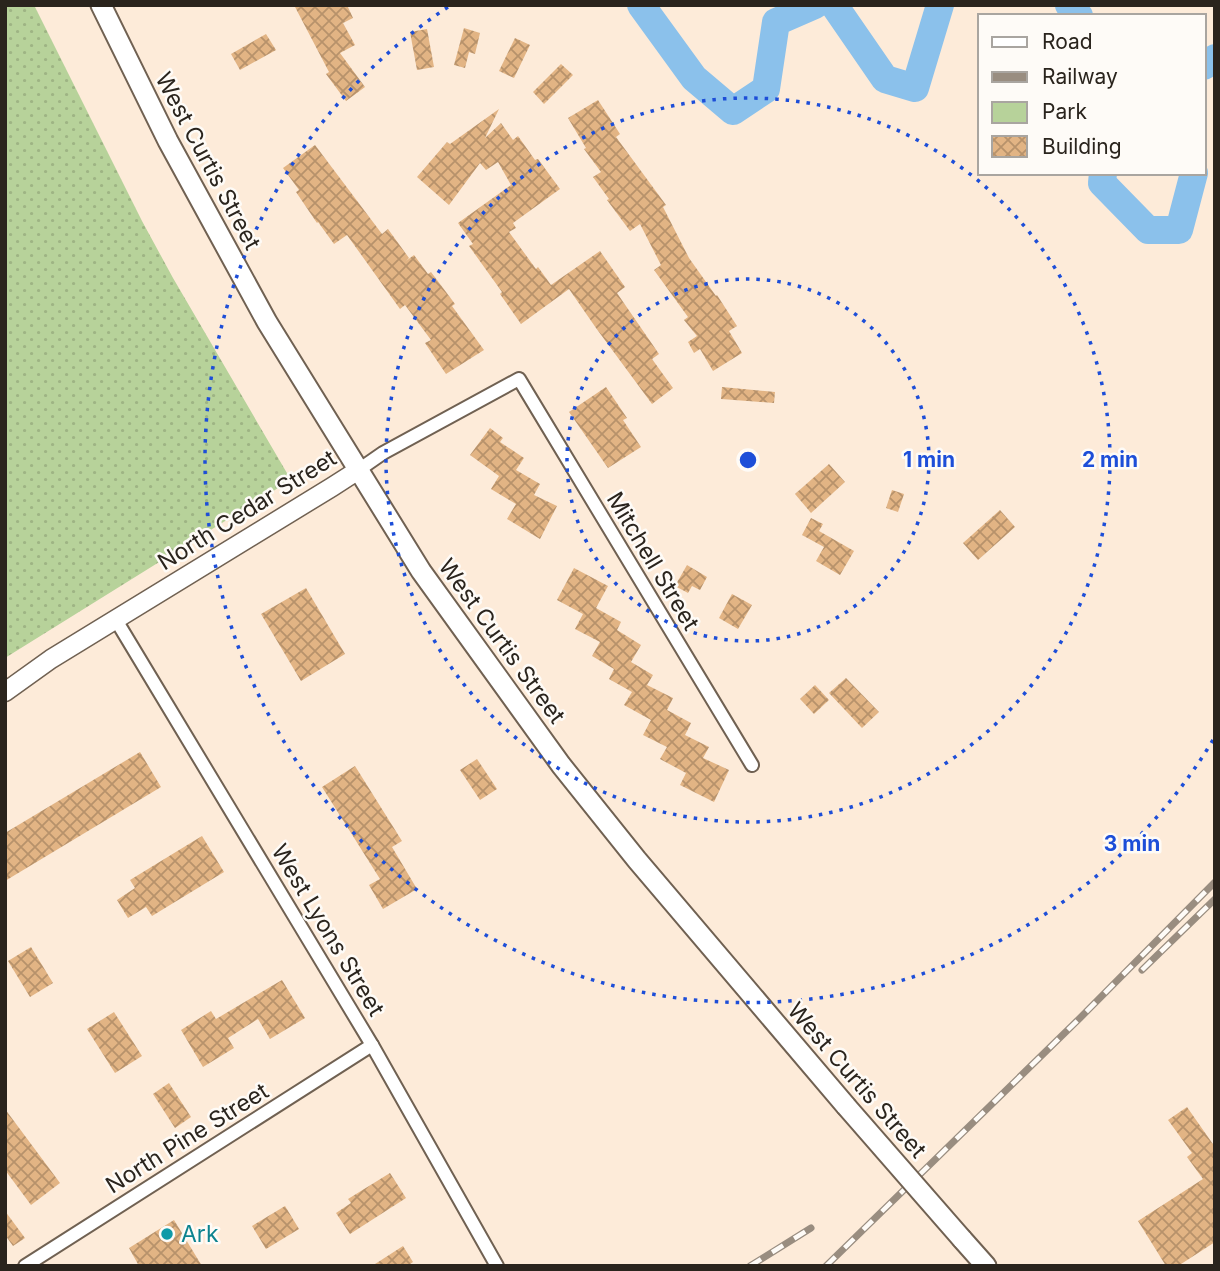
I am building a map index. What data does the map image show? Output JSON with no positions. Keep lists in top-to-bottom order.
{
  "streets": {
    "main road": ["West Curtis Street"],
    "street": [
      "North Cedar Street",
      "Mitchell Street",
      "West Lyons Street",
      "North Pine Street"
    ]
  },
  "crossings": [
    ["West Curtis Street", "North Cedar Street"],
    ["North Cedar Street", "Mitchell Street"],
    ["North Cedar Street", "West Lyons Street"],
    ["West Lyons Street", "North Pine Street"]
  ],
  "places": ["Ark"],
  "legend": [
    "Road",
    "Railway",
    "Park",
    "Building"
  ],
  "rings": ["1 min", "2 min", "3 min"]
}
